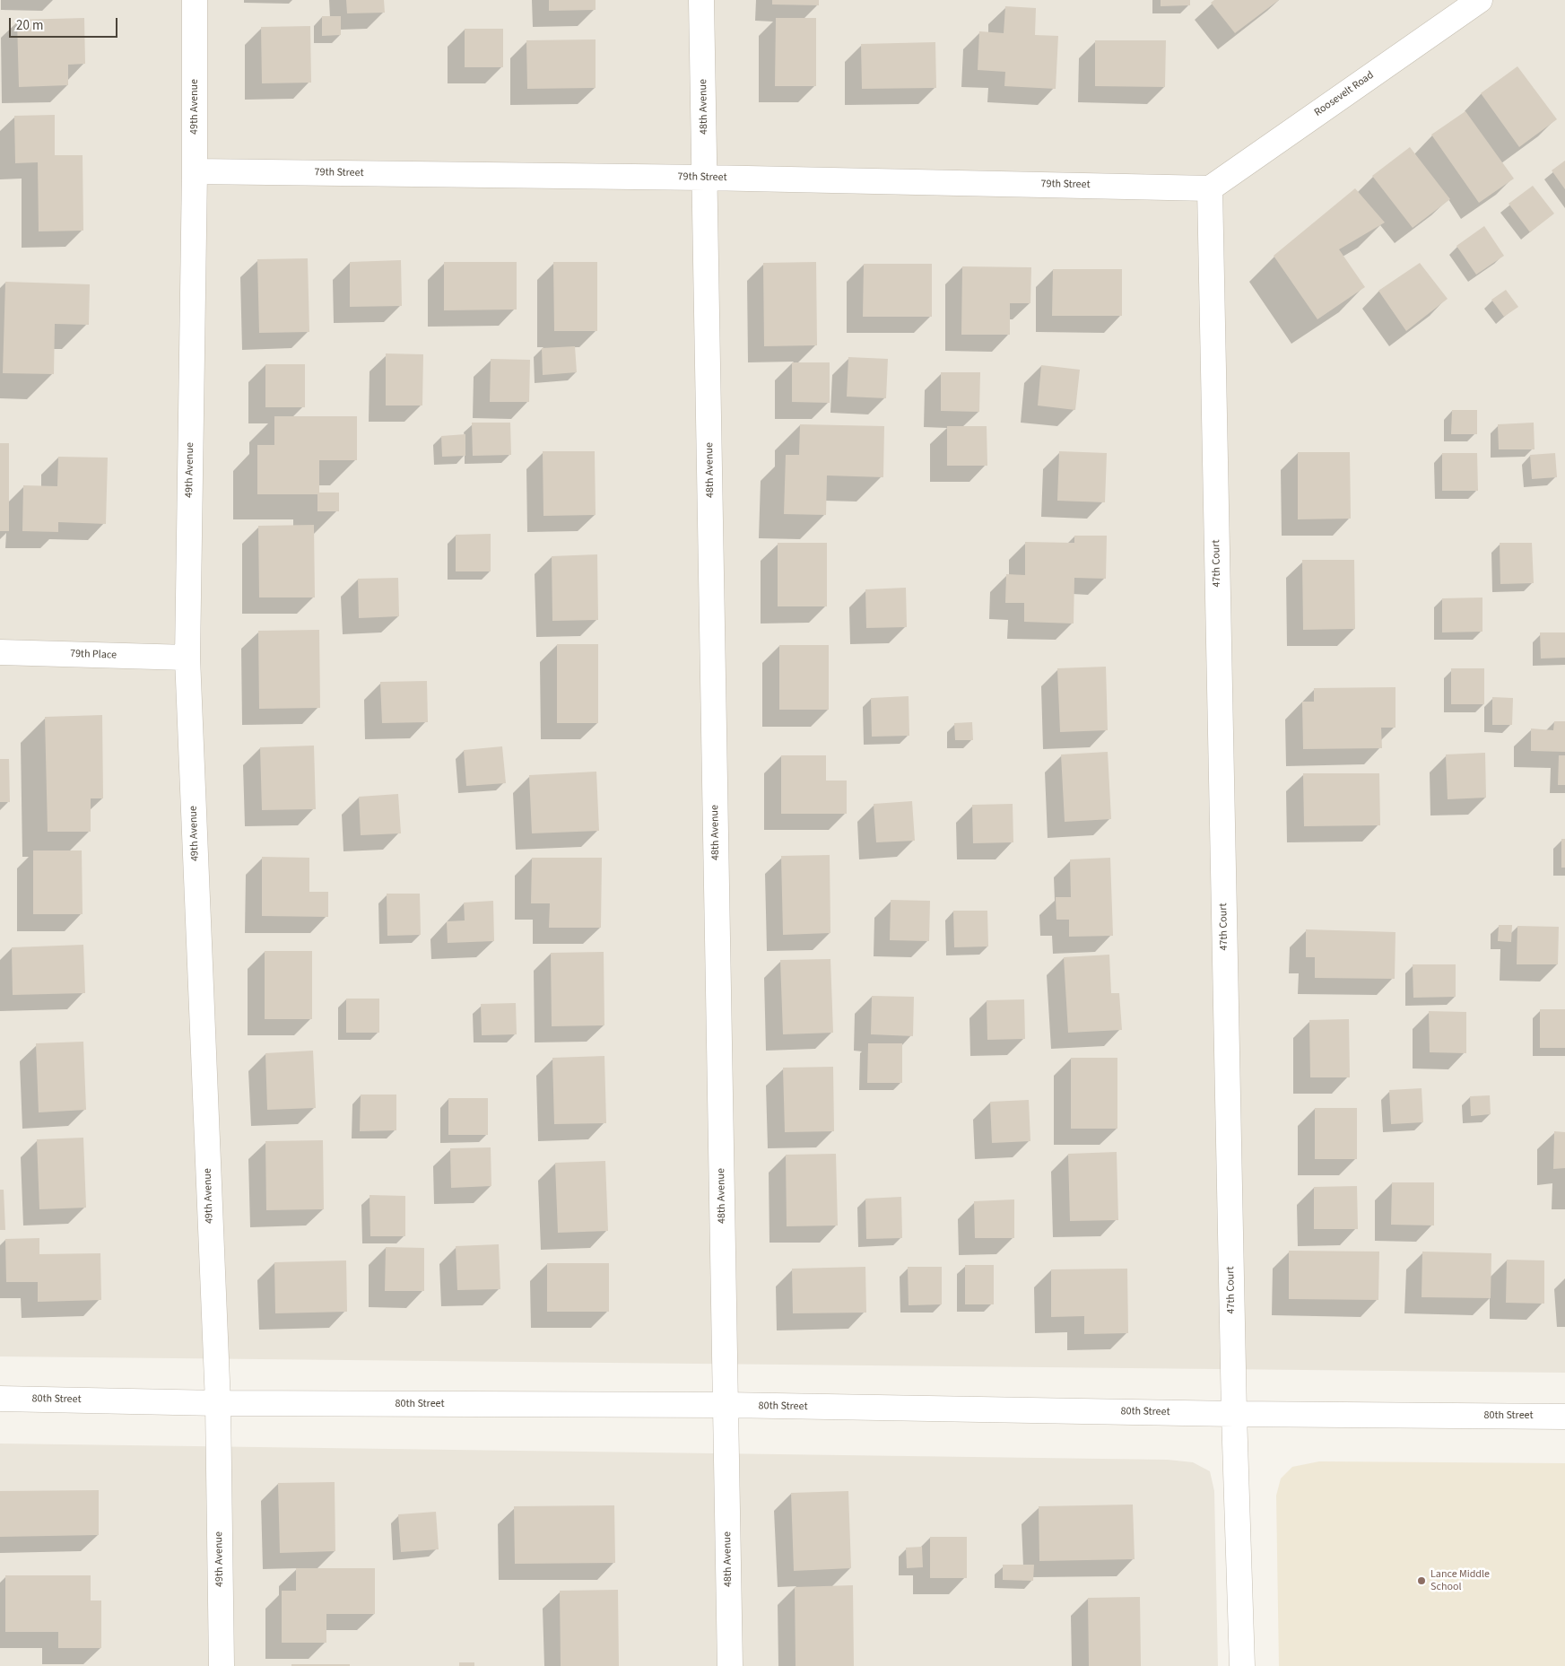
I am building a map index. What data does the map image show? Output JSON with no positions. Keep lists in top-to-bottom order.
{
  "streets": {
    "street": [
      "Roosevelt Road",
      "49th Avenue",
      "48th Avenue",
      "79th Street",
      "47th Court",
      "79th Place",
      "80th Street"
    ]
  },
  "crossings": [
    ["Roosevelt Road", "79th Street"],
    ["Roosevelt Road", "47th Court"],
    ["49th Avenue", "79th Street"],
    ["49th Avenue", "79th Place"],
    ["49th Avenue", "80th Street"],
    ["48th Avenue", "79th Street"],
    ["48th Avenue", "80th Street"],
    ["79th Street", "47th Court"],
    ["47th Court", "80th Street"]
  ],
  "places": ["Lance Middle School"],
  "scale_bar": "20 m"
}
